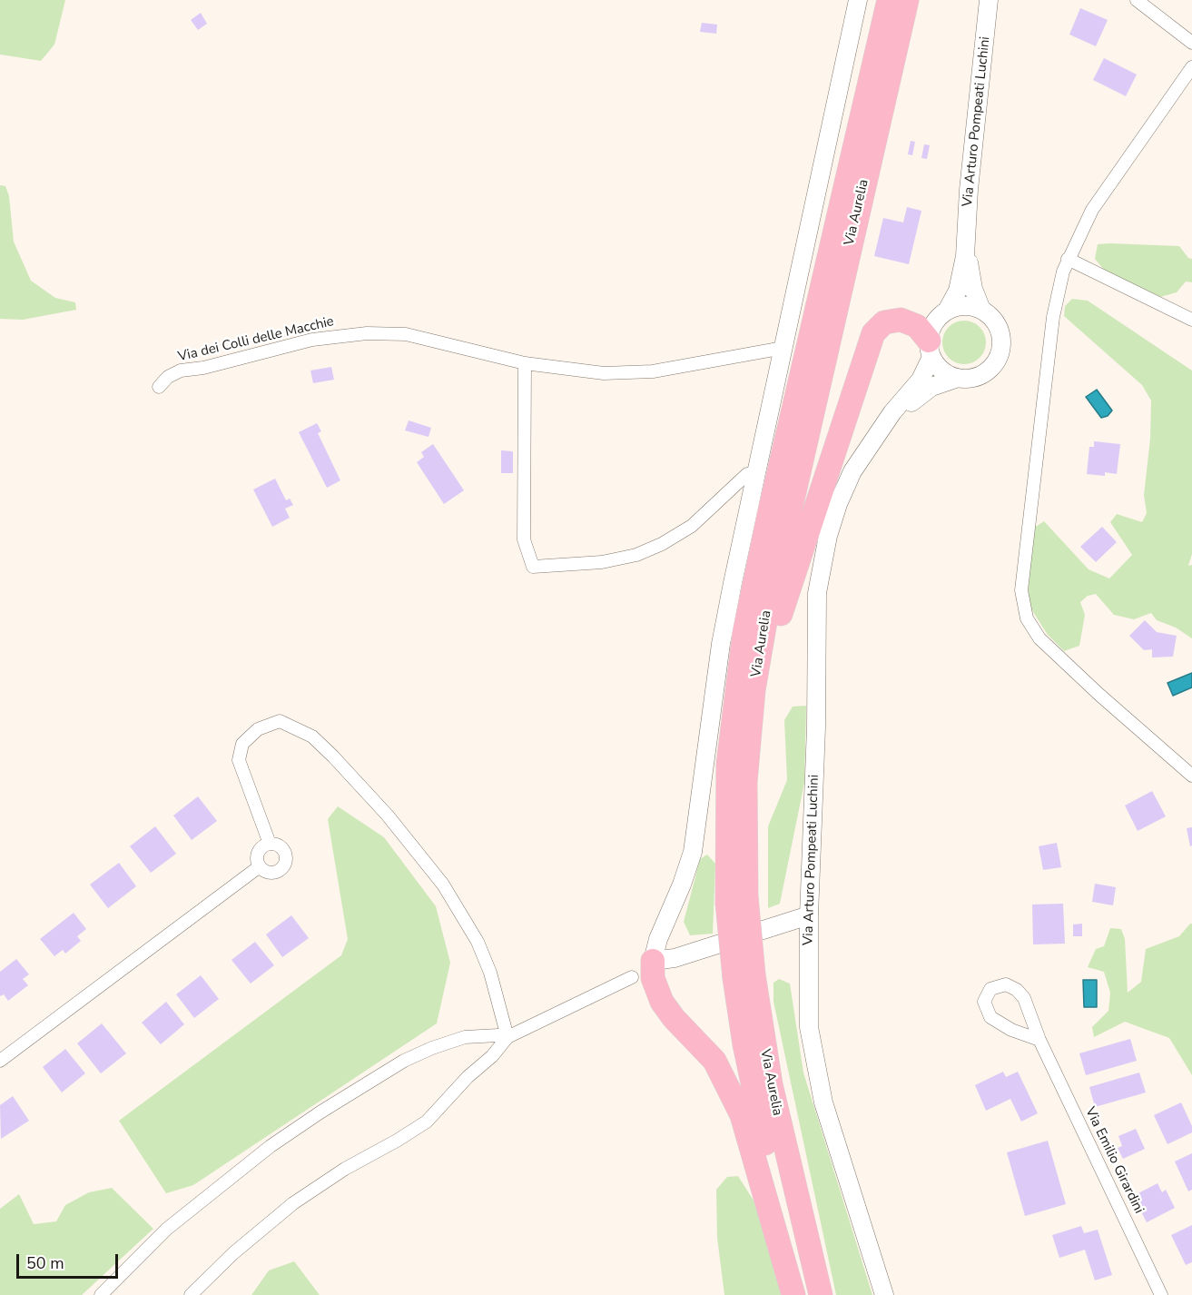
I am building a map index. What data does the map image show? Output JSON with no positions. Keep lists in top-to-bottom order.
{
  "streets": {
    "highway": ["Via Aurelia"],
    "street": ["Via Arturo Pompeati Luchini", "Via dei Colli delle Macchie", "Via Emilio Girardini"]
  },
  "scale_bar": "50 m"
}
